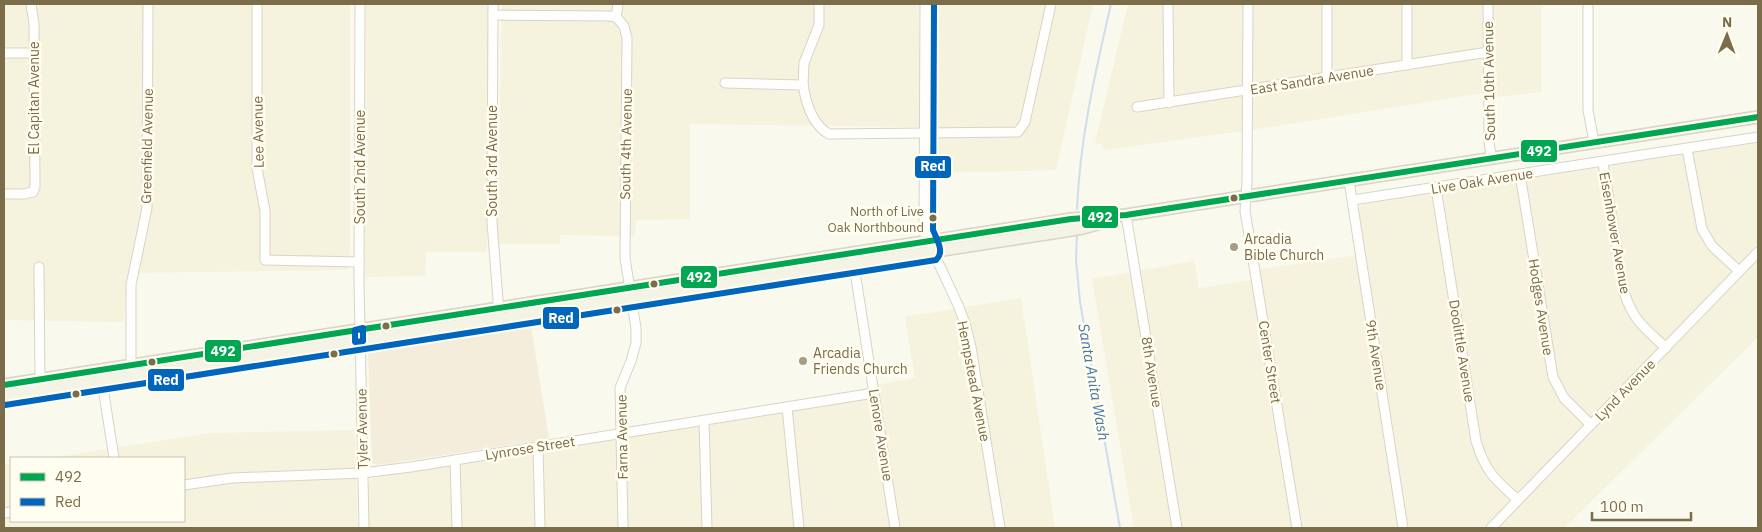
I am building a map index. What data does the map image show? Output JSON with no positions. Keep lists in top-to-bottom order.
{
  "streets": {
    "main road": ["Live Oak Avenue"],
    "street": [
      "East Sandra Avenue",
      "South 10th Avenue",
      "El Capitan Avenue",
      "Lee Avenue",
      "South 4th Avenue",
      "Greenfield Avenue",
      "South 3rd Avenue",
      "South 2nd Avenue",
      "Eisenhower Avenue",
      "Hodges Avenue",
      "Doolittle Avenue",
      "9th Avenue",
      "Center Street",
      "8th Avenue",
      "Hempstead Avenue",
      "Lynd Avenue",
      "Tyler Avenue",
      "Lenore Avenue",
      "Farna Avenue",
      "Lynrose Street"
    ]
  },
  "crossings": [
    ["East Sandra Avenue", "South 10th Avenue"],
    ["East Sandra Avenue", "Center Street"],
    ["South 10th Avenue", "Live Oak Avenue"],
    ["Lee Avenue", "South 2nd Avenue"],
    ["South 4th Avenue", "Live Oak Avenue"],
    ["South 4th Avenue", "Farna Avenue"],
    ["Greenfield Avenue", "Live Oak Avenue"],
    ["South 3rd Avenue", "Live Oak Avenue"],
    ["South 2nd Avenue", "Live Oak Avenue"],
    ["South 2nd Avenue", "Tyler Avenue"],
    ["Live Oak Avenue", "Eisenhower Avenue"],
    ["Live Oak Avenue", "Hodges Avenue"],
    ["Live Oak Avenue", "Doolittle Avenue"],
    ["Live Oak Avenue", "9th Avenue"],
    ["Live Oak Avenue", "Center Street"],
    ["Live Oak Avenue", "8th Avenue"],
    ["Live Oak Avenue", "Hempstead Avenue"],
    ["Live Oak Avenue", "Tyler Avenue"],
    ["Live Oak Avenue", "Lenore Avenue"],
    ["Live Oak Avenue", "Farna Avenue"],
    ["Eisenhower Avenue", "Lynd Avenue"],
    ["Hodges Avenue", "Lynd Avenue"],
    ["Doolittle Avenue", "Lynd Avenue"],
    ["Tyler Avenue", "Lynrose Street"],
    ["Lenore Avenue", "Lynrose Street"],
    ["Farna Avenue", "Lynrose Street"]
  ],
  "water": ["Santa Anita Wash"],
  "places": ["North of Live Oak Northbound", "Arcadia Bible Church", "Arcadia Friends Church"],
  "lines": ["transit line Red", "transit line 492"],
  "legend": ["492", "Red"],
  "scale_bar": "100 m",
  "north": "top"
}
